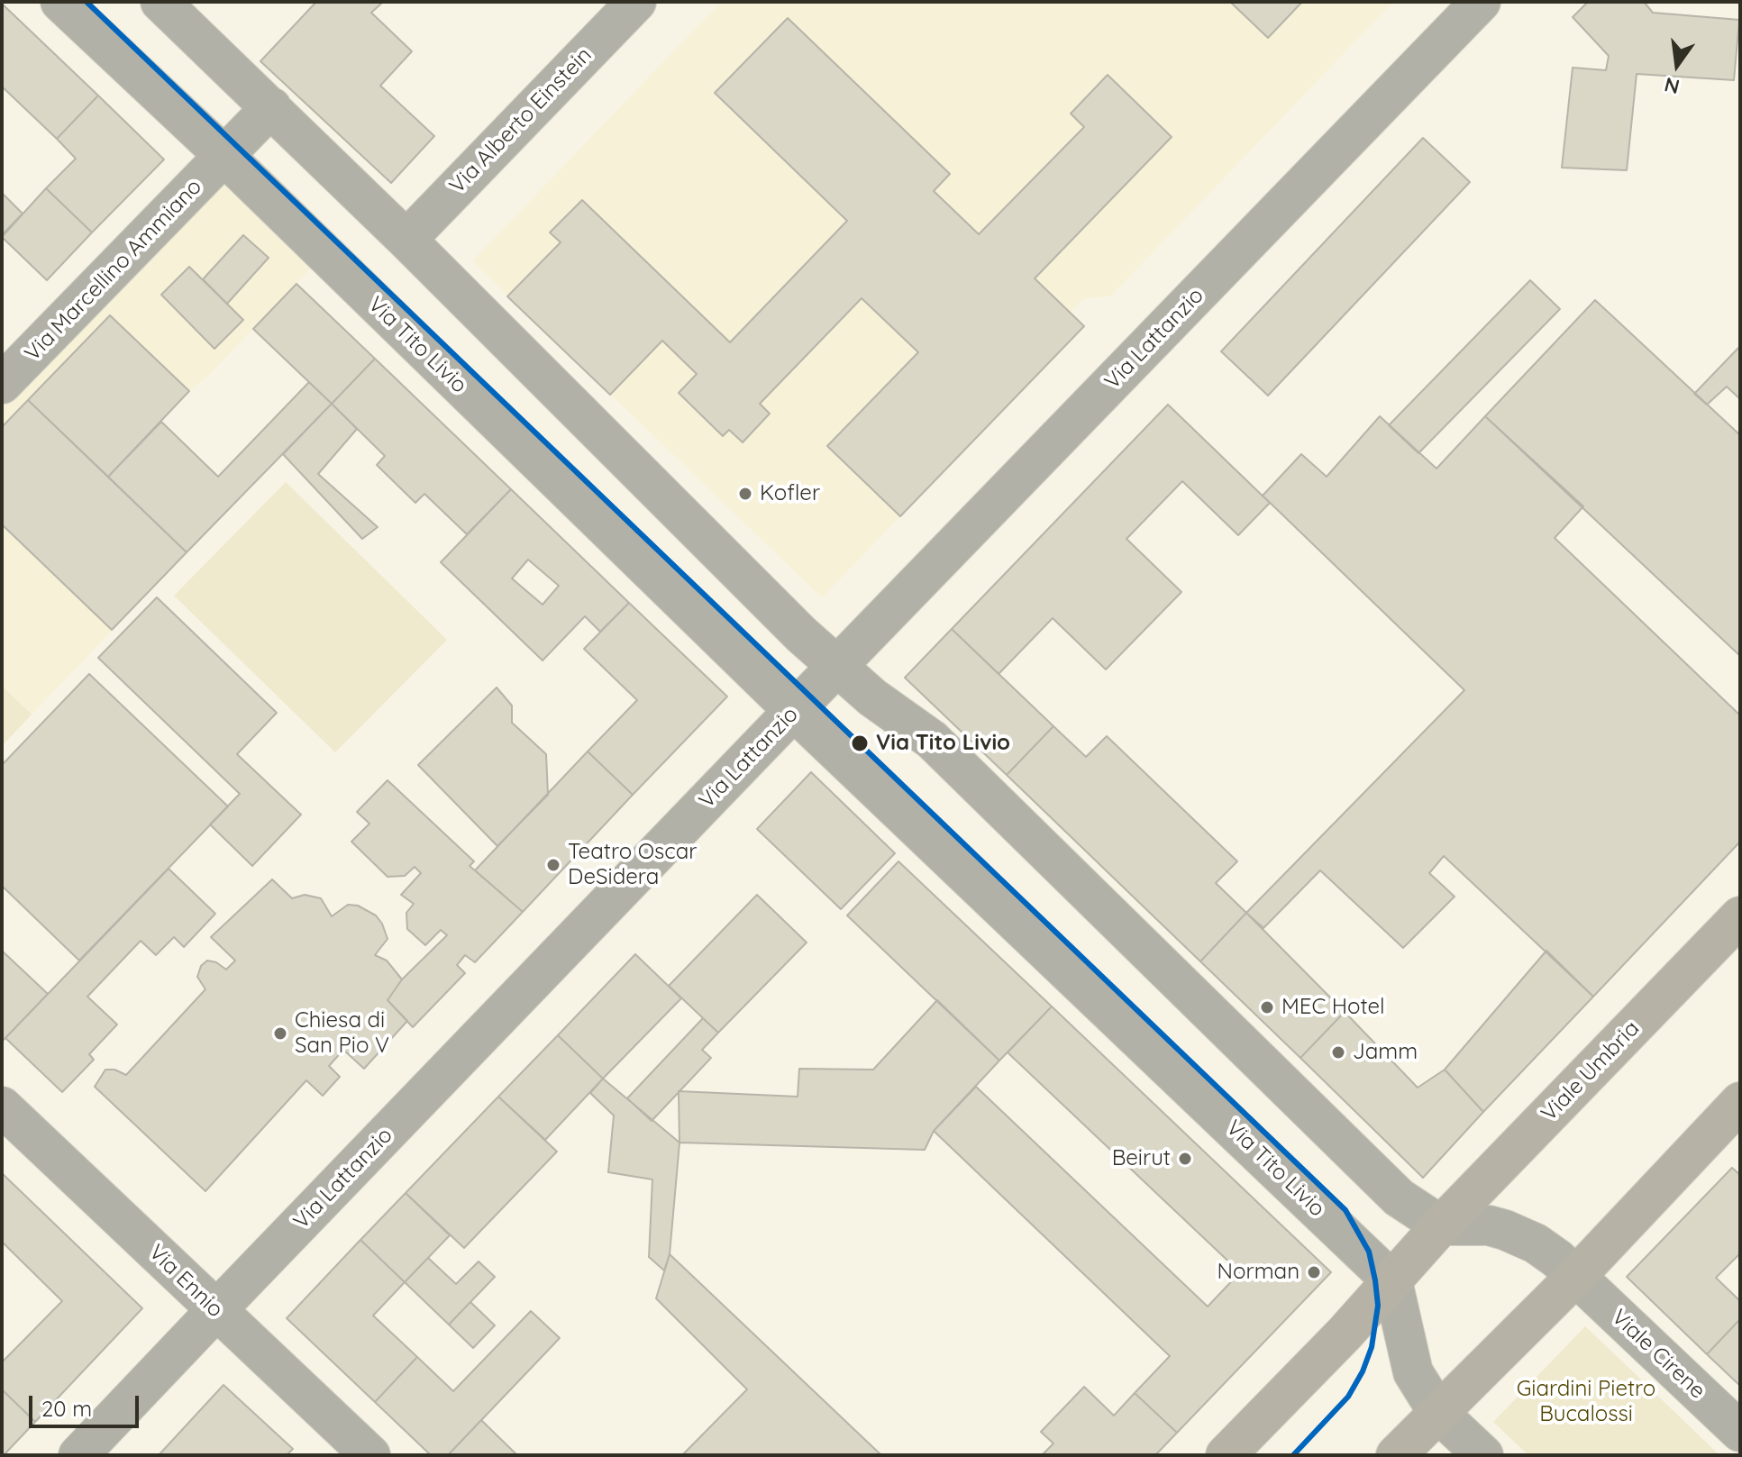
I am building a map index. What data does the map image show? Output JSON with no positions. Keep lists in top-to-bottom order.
{
  "streets": {
    "main road": ["Viale Umbria"],
    "street": [
      "Via Alberto Einstein",
      "Via Marcellino Ammiano",
      "Via Lattanzio",
      "Via Tito Livio",
      "Via Ennio",
      "Viale Cirene"
    ]
  },
  "crossings": [
    ["Via Marcellino Ammiano", "Via Tito Livio"],
    ["Via Lattanzio", "Via Tito Livio"],
    ["Via Lattanzio", "Via Ennio"],
    ["Via Tito Livio", "Viale Umbria"]
  ],
  "parks": ["Giardini Pietro Bucalossi"],
  "places": [
    "Kofler",
    "Via Tito Livio",
    "Teatro Oscar DeSidera",
    "MEC Hotel",
    "Chiesa di San Pio V",
    "Jamm",
    "Beirut",
    "Norman"
  ],
  "scale_bar": "20 m",
  "north": "bottom"
}
